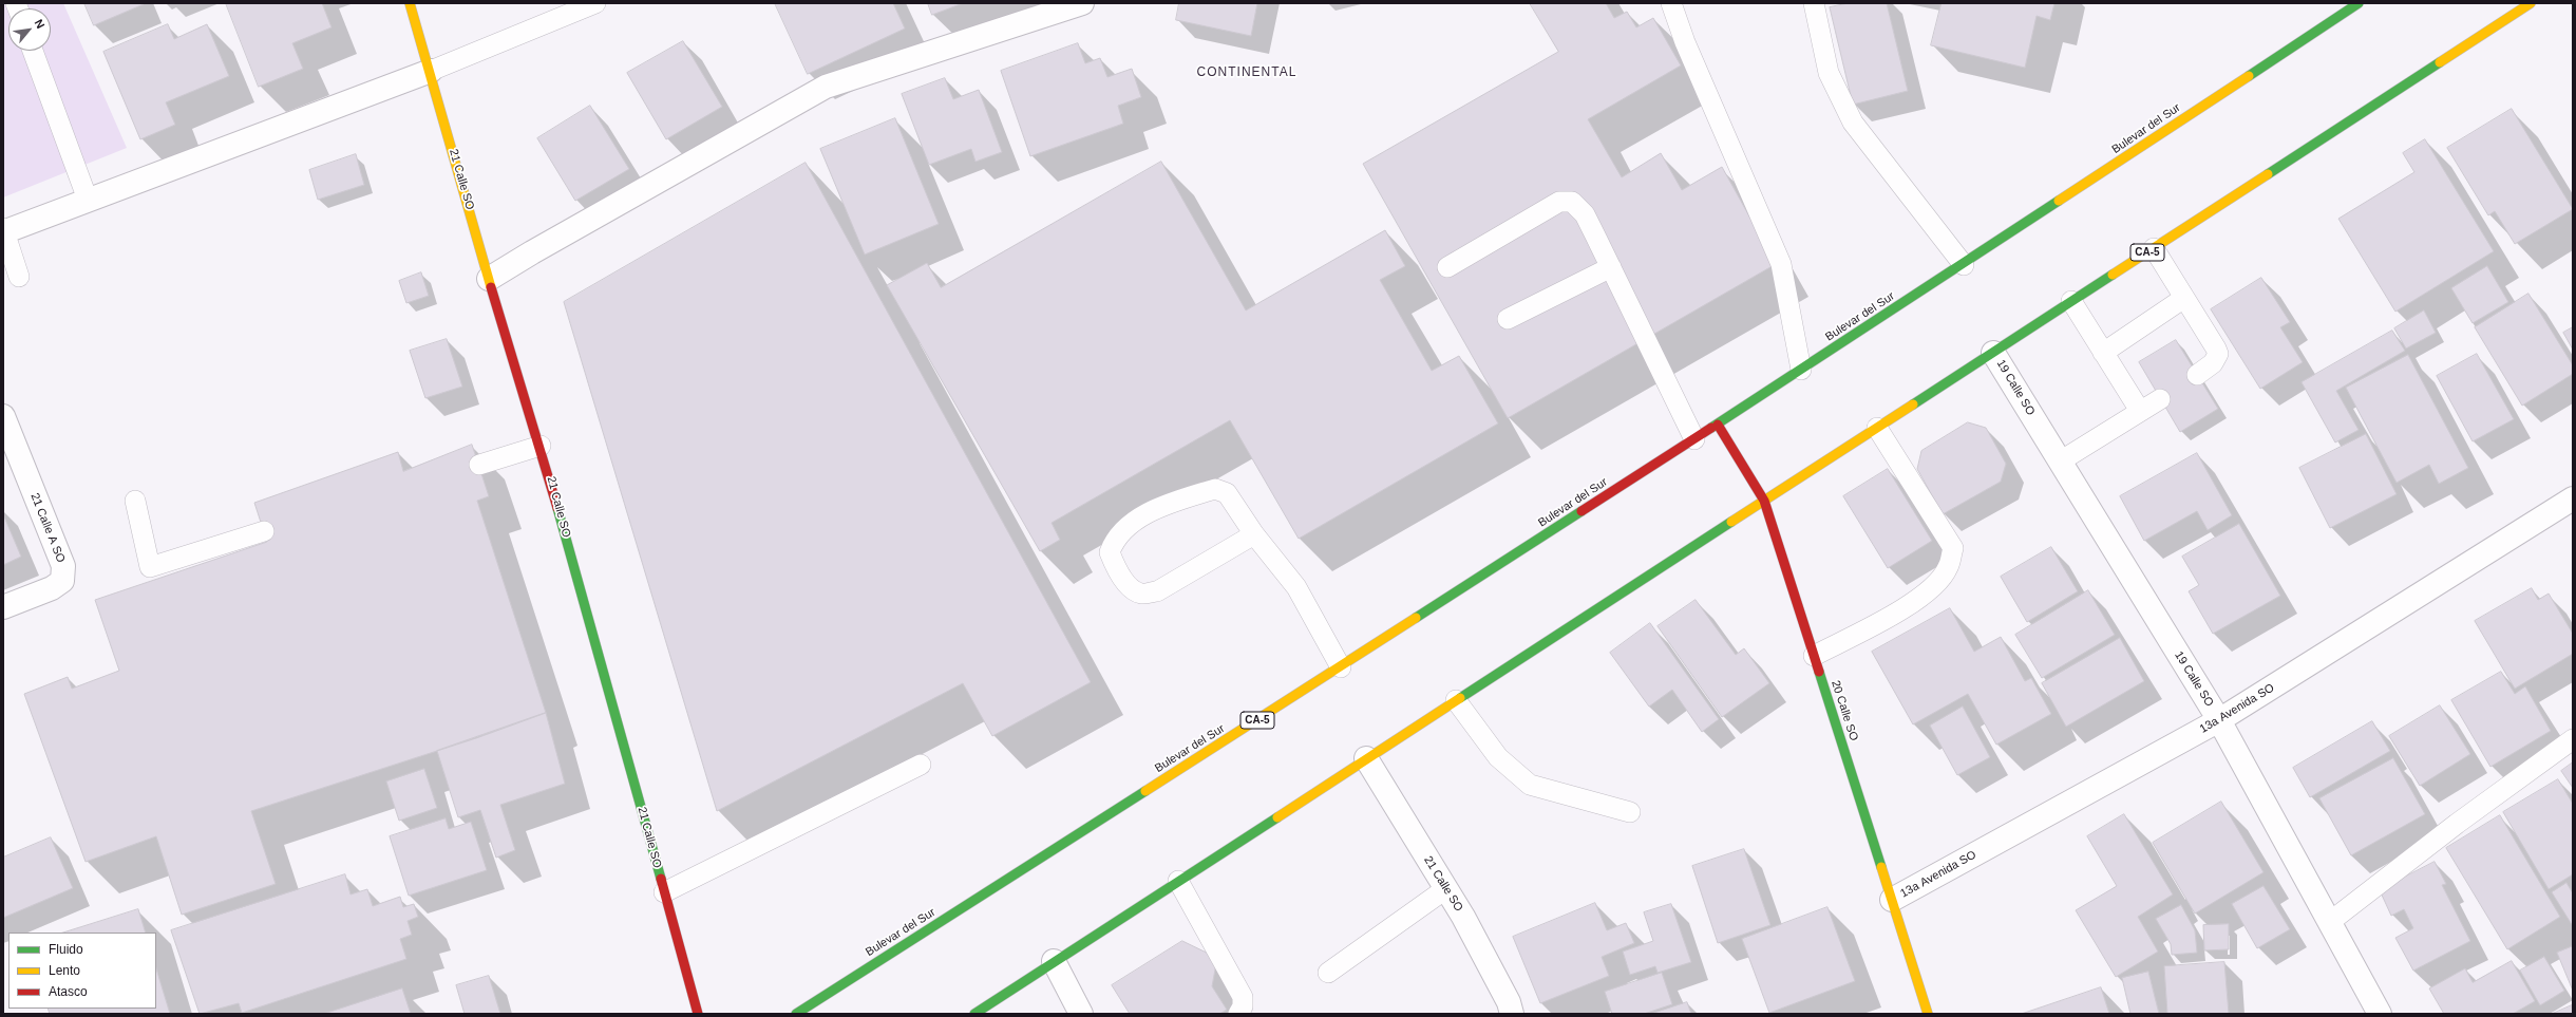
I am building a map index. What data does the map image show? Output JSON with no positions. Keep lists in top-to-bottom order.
{
  "streets": {
    "main road": [
      "Bulevar del Sur",
      "21 Calle SO",
      "CA-5",
      "20 Calle SO"
    ],
    "street": ["19 Calle SO", "21 Calle A SO", "13a Avenida SO"]
  },
  "crossings": [
    ["Bulevar del Sur", "20 Calle SO"],
    ["21 Calle SO", "CA-5"],
    ["CA-5", "19 Calle SO"],
    ["CA-5", "20 Calle SO"],
    ["19 Calle SO", "13a Avenida SO"],
    ["13a Avenida SO", "20 Calle SO"]
  ],
  "districts": ["CONTINENTAL"],
  "legend": ["Fluido", "Lento", "Atasco"],
  "north": "top right"
}
